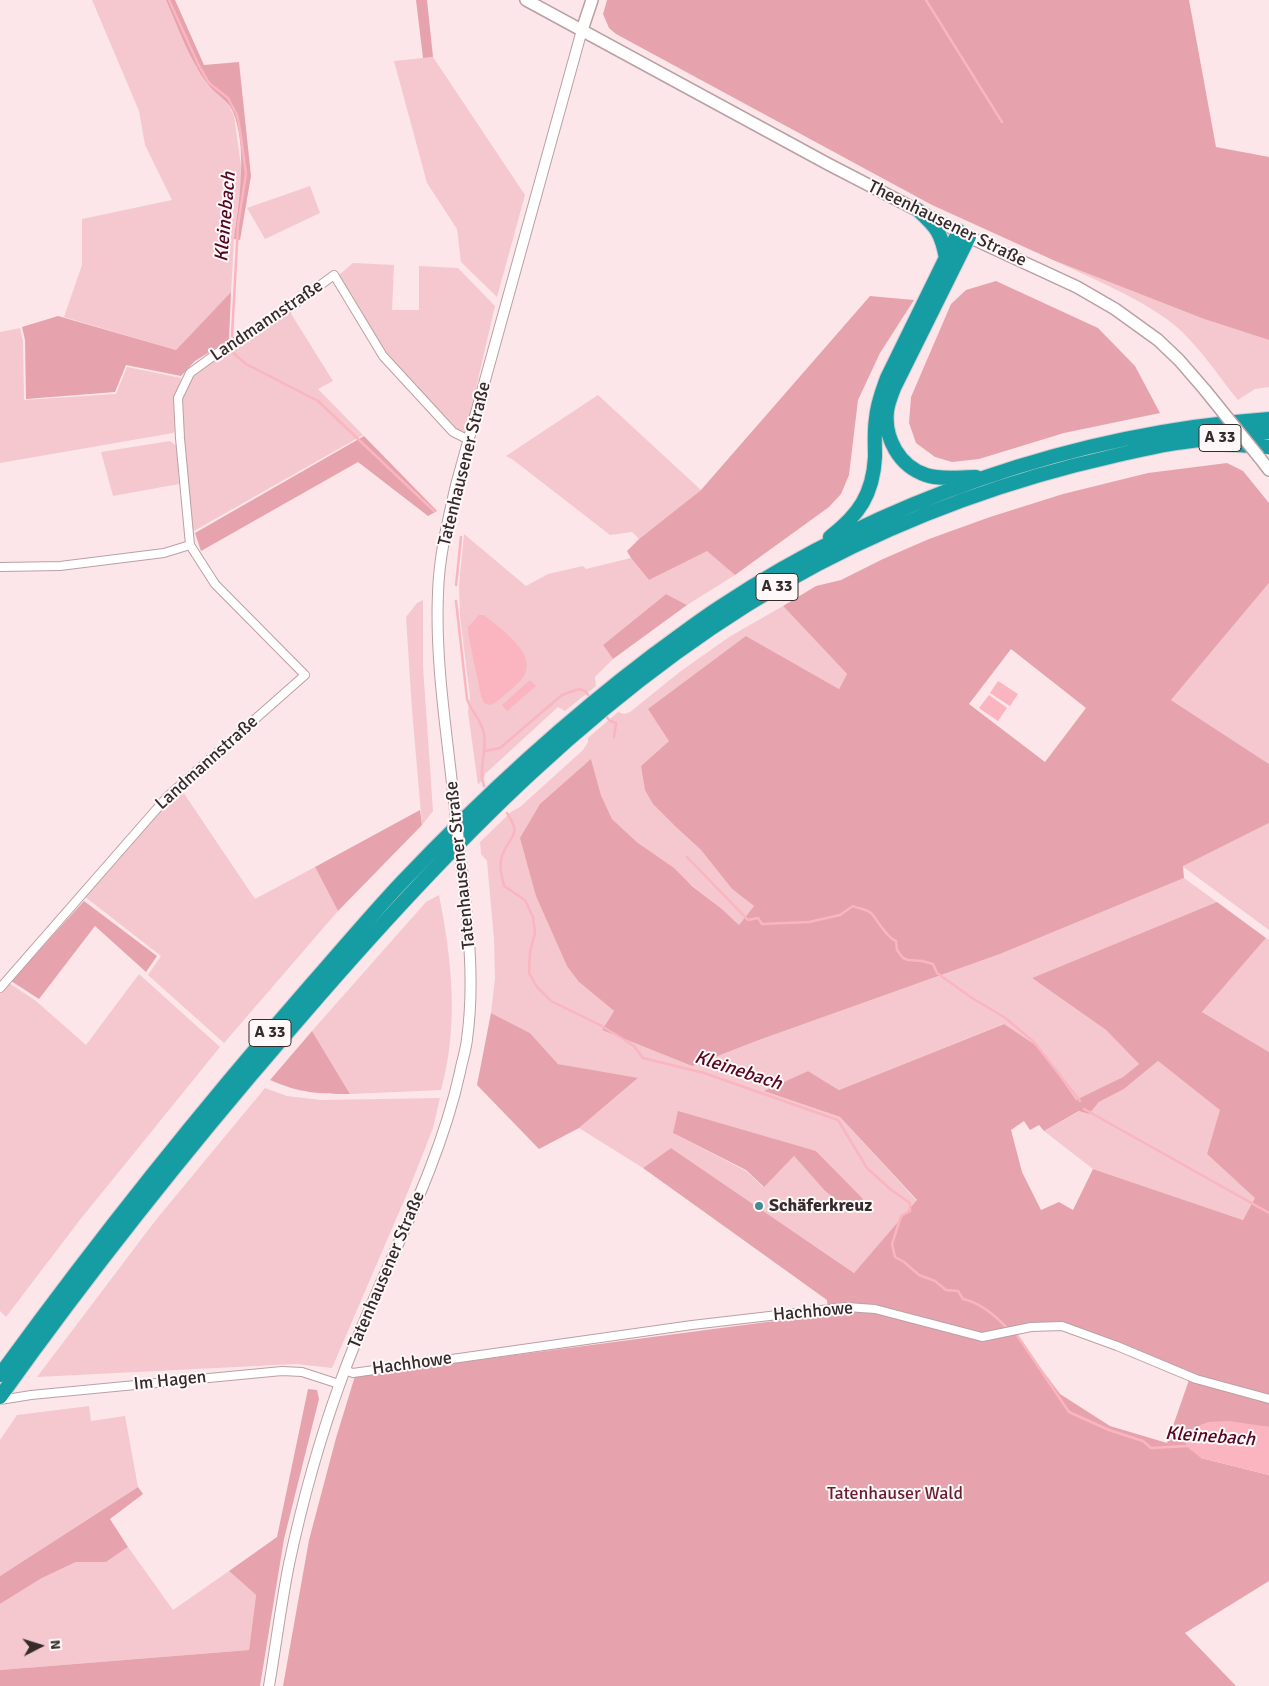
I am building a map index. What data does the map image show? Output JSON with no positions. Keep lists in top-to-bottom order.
{
  "streets": {
    "highway": ["A 33"],
    "main road": ["Theenhausener Straße"],
    "street": [
      "Landmannstraße",
      "Tatenhausener Straße",
      "Hachhowe",
      "Im Hagen"
    ]
  },
  "crossings": [
    ["Theenhausener Straße", "Tatenhausener Straße"],
    ["Landmannstraße", "Tatenhausener Straße"],
    ["A 33", "Im Hagen"],
    ["Tatenhausener Straße", "Hachhowe"],
    ["Tatenhausener Straße", "Im Hagen"]
  ],
  "water": ["Kleinebach"],
  "parks": ["Tatenhauser Wald"],
  "places": ["Schäferkreuz"],
  "north": "right"
}
